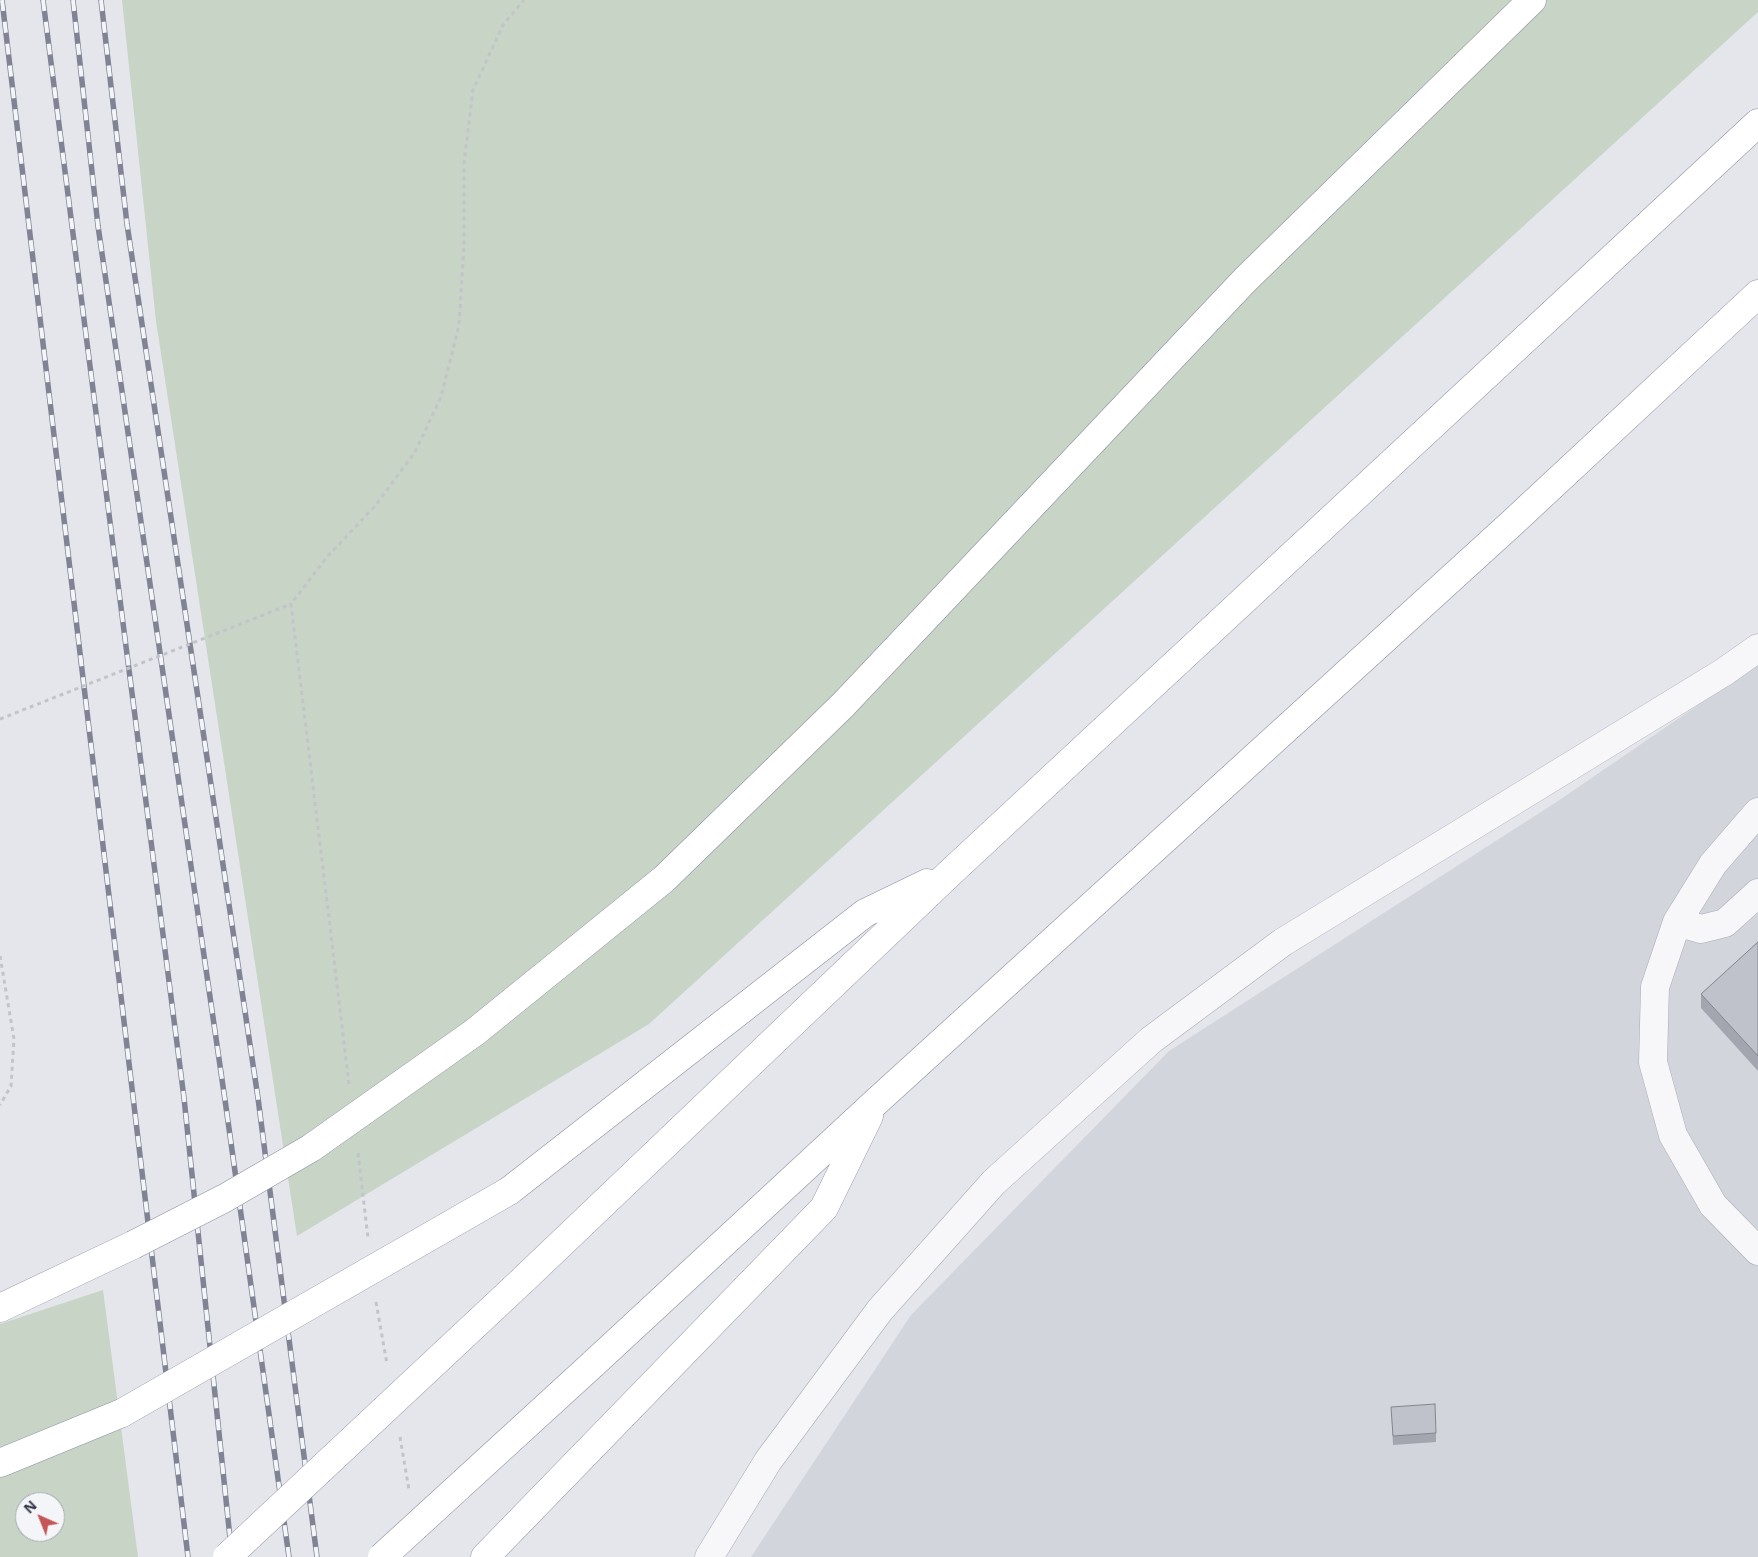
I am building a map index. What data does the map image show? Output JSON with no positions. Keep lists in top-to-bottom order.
{
  "north": "top left"
}
